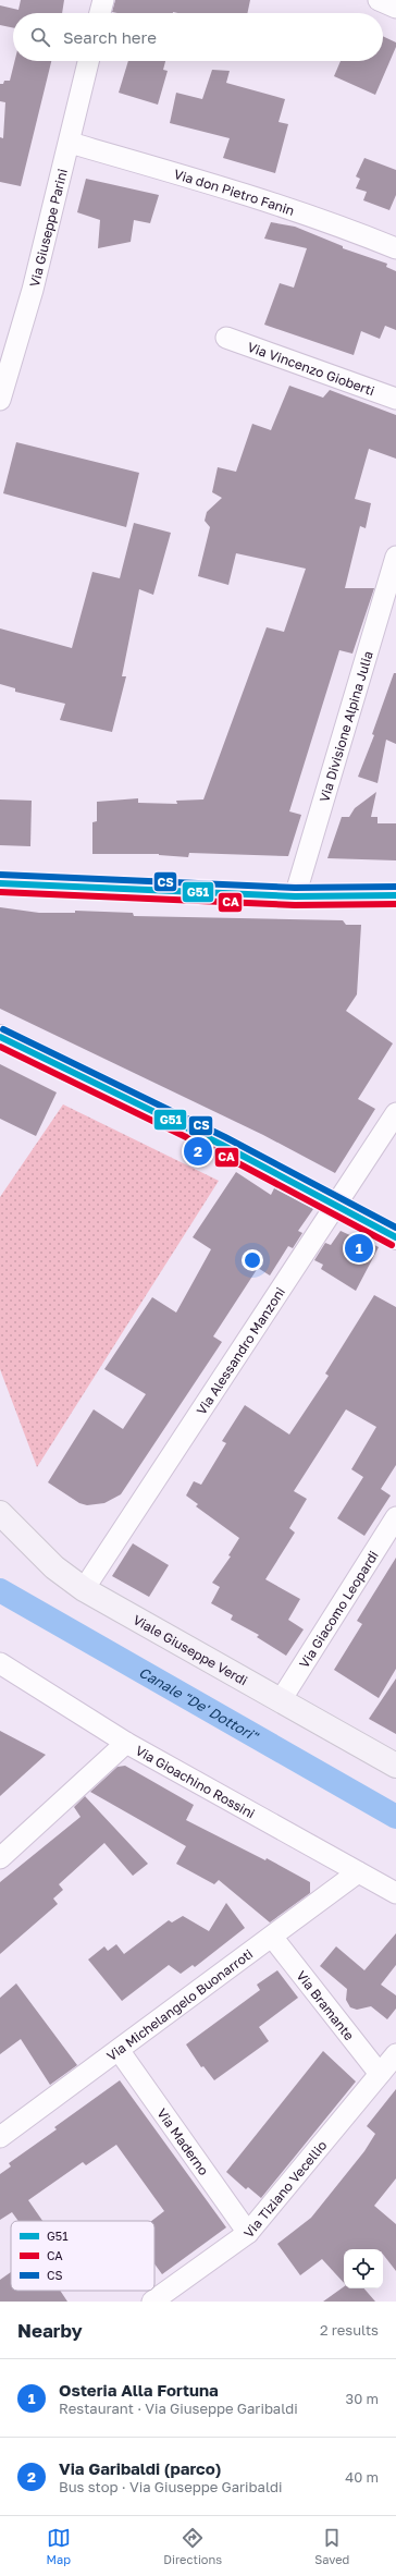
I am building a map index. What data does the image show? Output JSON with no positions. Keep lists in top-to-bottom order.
{
  "streets": {
    "main road": ["Viale Giuseppe Verdi"],
    "street": [
      "Via don Pietro Fanin",
      "Via Giuseppe Parini",
      "Via Vincenzo Gioberti",
      "Via Divisione Alpina Julia",
      "Via Alessandro Manzoni",
      "Via Giacomo Leopardi",
      "Via Gioachino Rossini",
      "Via Michelangelo Buonarroti",
      "Via Bramante",
      "Via Maderno",
      "Via Tiziano Vecellio"
    ]
  },
  "crossings": [
    ["Via don Pietro Fanin", "Via Giuseppe Parini"],
    ["Via Alessandro Manzoni", "Viale Giuseppe Verdi"],
    ["Via Giacomo Leopardi", "Viale Giuseppe Verdi"],
    ["Via Gioachino Rossini", "Via Michelangelo Buonarroti"],
    ["Via Michelangelo Buonarroti", "Via Bramante"],
    ["Via Michelangelo Buonarroti", "Via Maderno"],
    ["Via Bramante", "Via Tiziano Vecellio"],
    ["Via Maderno", "Via Tiziano Vecellio"]
  ],
  "water": ["Canale \"De' Dottori\""],
  "lines": ["transit line CS", "transit line G51", "transit line CA"],
  "legend": ["G51", "CA", "CS"],
  "page": {
    "search": "Search here",
    "pins": ["2", "1"],
    "heading": ["Nearby", "2 results"],
    "list": [
      {
        "mark": "1",
        "name": "Osteria Alla Fortuna",
        "note": "Restaurant · Via Giuseppe Garibaldi",
        "value": "30 m"
      },
      {
        "mark": "2",
        "name": "Via Garibaldi (parco)",
        "note": "Bus stop · Via Giuseppe Garibaldi",
        "value": "40 m"
      }
    ],
    "nav": ["Map", "Directions", "Saved"]
  }
}
